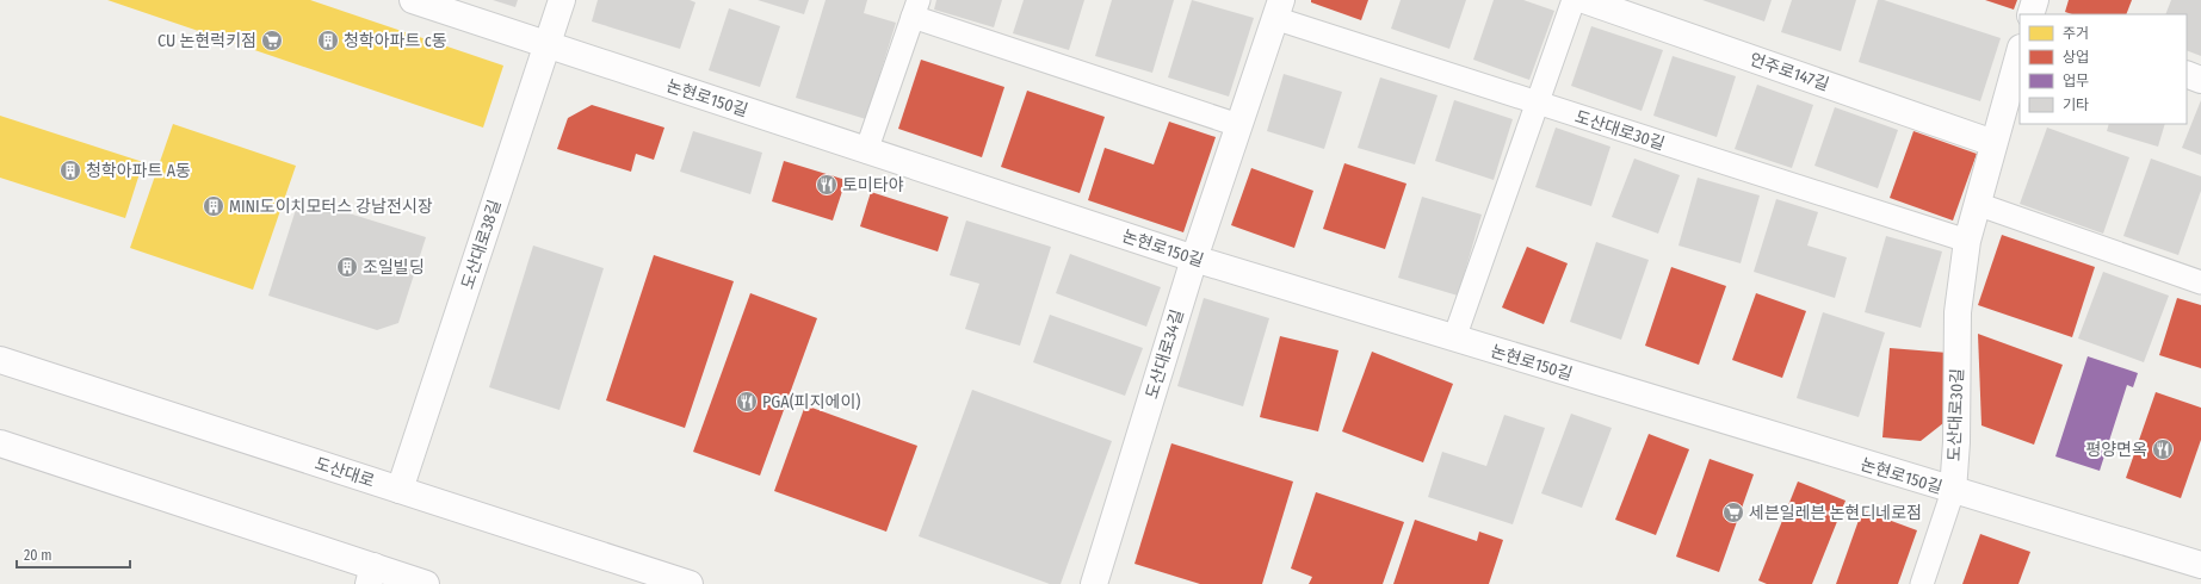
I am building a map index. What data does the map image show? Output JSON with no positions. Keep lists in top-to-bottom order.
{
  "streets": {
    "street": [
      "언주로147길",
      "논현로150길",
      "도산대로30길",
      "도산대로38길",
      "도산대로34길",
      "도산대로"
    ]
  },
  "crossings": [
    ["언주로147길", "도산대로30길"],
    ["논현로150길", "도산대로30길"],
    ["논현로150길", "도산대로38길"],
    ["논현로150길", "도산대로34길"],
    ["도산대로30길", "도산대로34길"],
    ["도산대로38길", "도산대로"]
  ],
  "places": {
    "supermarket": ["CU 논현럭키점", "세븐일레븐 논현디네로점"],
    "building": [
      "청학아파트 c동",
      "청학아파트 A동",
      "MINI도이치모터스 강남전시장",
      "조일빌딩"
    ],
    "restaurant": ["토미타야", "PGA(피지에이)", "평양면옥"]
  },
  "legend": [
    "주거",
    "상업",
    "업무",
    "기타"
  ],
  "scale_bar": "20 m"
}
